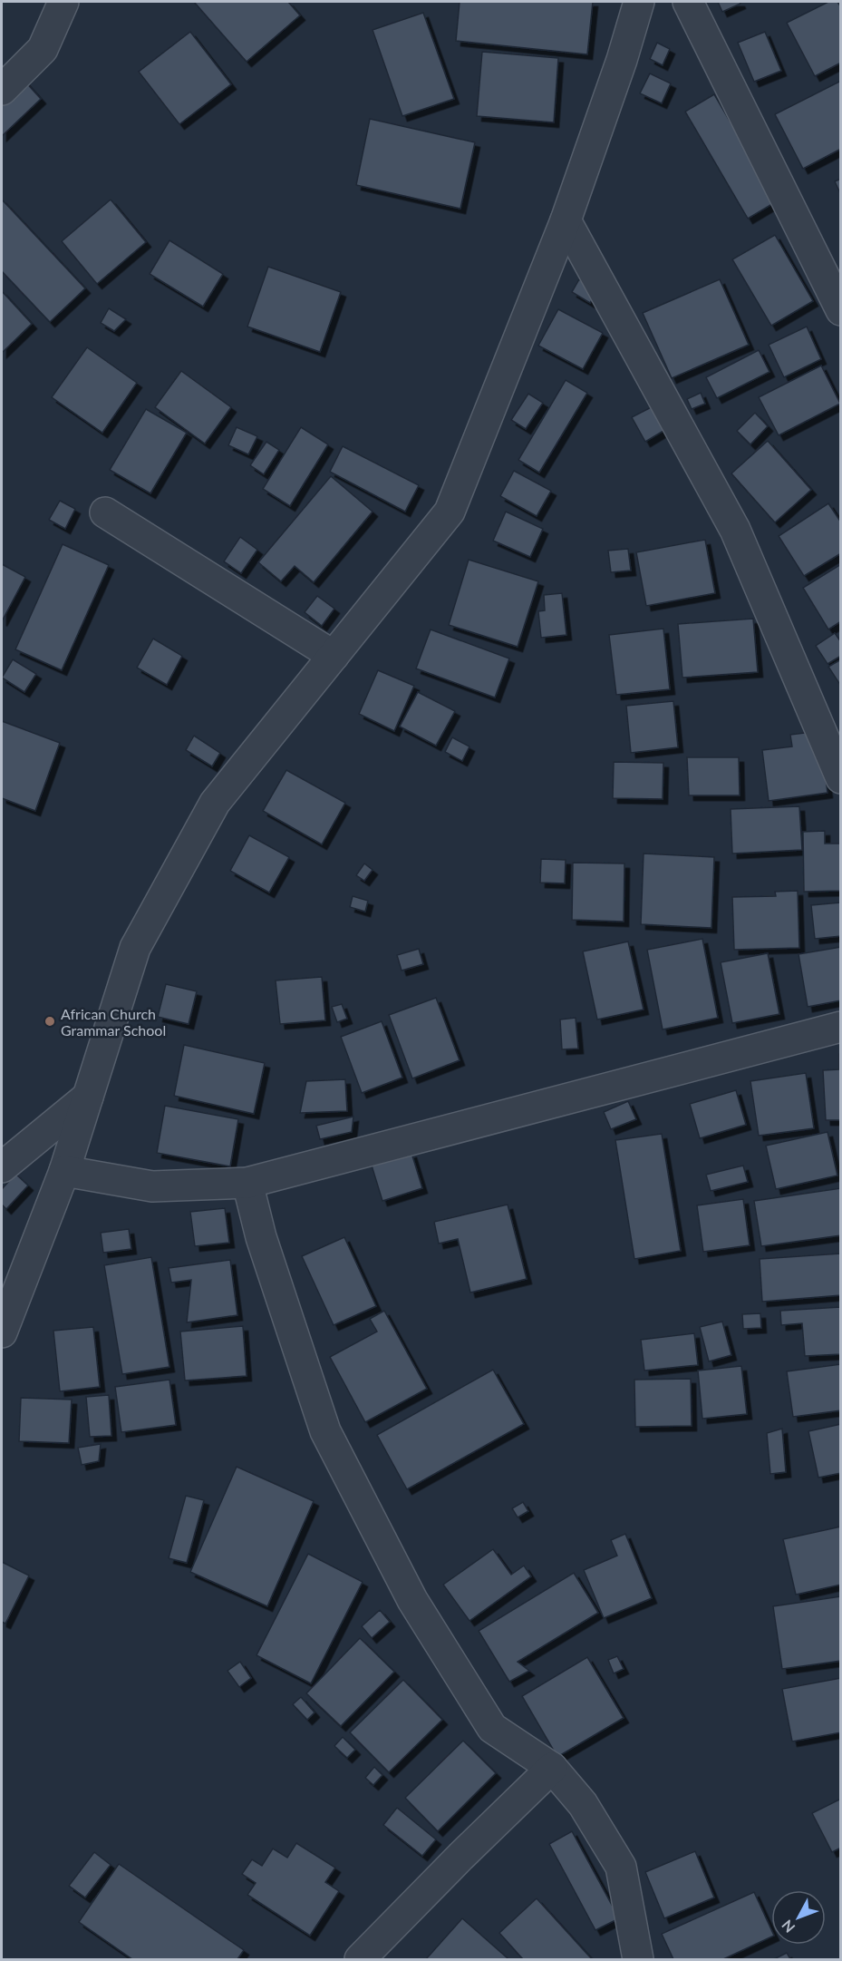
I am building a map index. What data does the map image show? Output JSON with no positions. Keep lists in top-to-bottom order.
{
  "places": ["African Church Grammar School"],
  "north": "bottom left"
}
